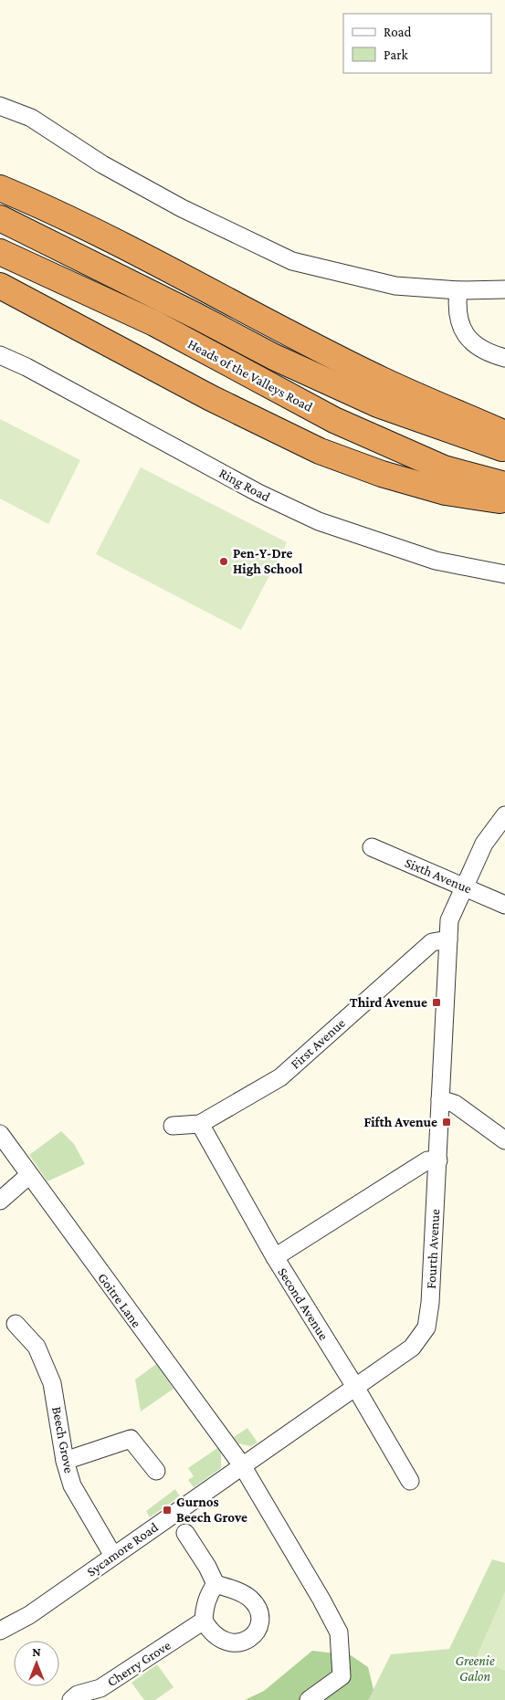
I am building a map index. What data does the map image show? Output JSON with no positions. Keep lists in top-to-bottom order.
{
  "streets": {
    "highway": ["Heads of the Valleys Road"],
    "street": [
      "Ring Road",
      "Sixth Avenue",
      "First Avenue",
      "Fourth Avenue",
      "Goitre Lane",
      "Second Avenue",
      "Beech Grove",
      "Sycamore Road",
      "Cherry Grove"
    ]
  },
  "crossings": [
    ["First Avenue", "Fourth Avenue"],
    ["First Avenue", "Second Avenue"],
    ["Fourth Avenue", "Goitre Lane"],
    ["Fourth Avenue", "Second Avenue"],
    ["Fourth Avenue", "Sycamore Road"],
    ["Goitre Lane", "Sycamore Road"],
    ["Beech Grove", "Sycamore Road"]
  ],
  "parks": ["Greenie Galon"],
  "places": {
    "other": ["Pen-Y-Dre High School"],
    "transit": ["Third Avenue", "Fifth Avenue", "Gurnos Beech Grove"]
  },
  "legend": ["Road", "Park"],
  "north": "top"
}
